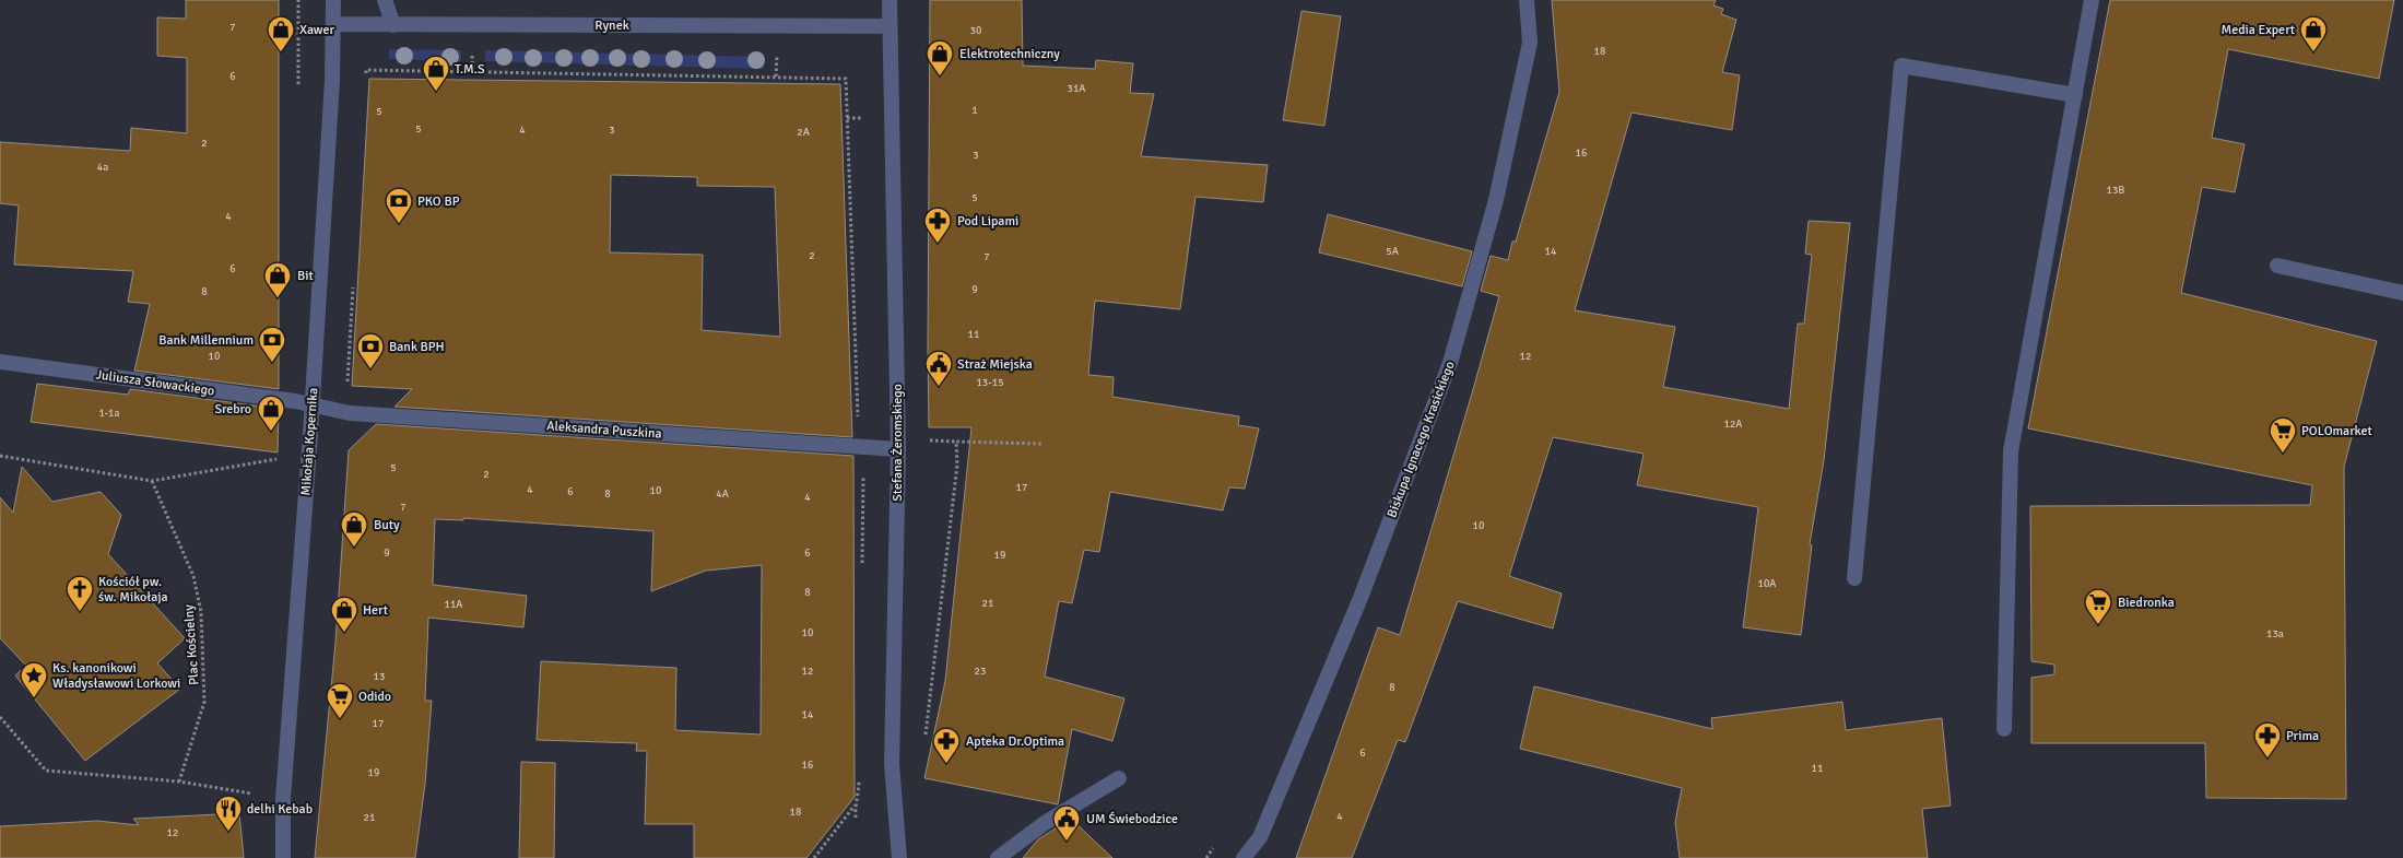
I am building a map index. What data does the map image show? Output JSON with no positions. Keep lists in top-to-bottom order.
{
  "streets": {
    "street": [
      "Rynek",
      "Juliusza Słowackiego",
      "Aleksandra Puszkina",
      "Biskupa Ignacego Krasickiego",
      "Mikołaja Kopernika",
      "Stefana Żeromskiego"
    ],
    "path": ["Plac Kościelny"]
  },
  "crossings": [
    ["Rynek", "Mikołaja Kopernika"],
    ["Rynek", "Stefana Żeromskiego"],
    ["Juliusza Słowackiego", "Aleksandra Puszkina"],
    ["Juliusza Słowackiego", "Mikołaja Kopernika"],
    ["Aleksandra Puszkina", "Mikołaja Kopernika"],
    ["Aleksandra Puszkina", "Stefana Żeromskiego"]
  ],
  "places": {
    "shop": [
      "Xawer",
      "Media Expert",
      "Elektrotechniczny",
      "T.M.S",
      "Bit",
      "Srebro",
      "Buty",
      "Hert"
    ],
    "bank": ["PKO BP", "Bank Millennium", "Bank BPH"],
    "pharmacy": ["Pod Lipami", "Prima", "Apteka Dr.Optima"],
    "public building": ["Straż Miejska", "UM Świebodzice"],
    "supermarket": ["POLOmarket", "Biedronka", "Odido"],
    "church": ["Kościół pw. św. Mikołaja"],
    "place": ["Ks. kanonikowi Władysławowi Lorkowi"],
    "restaurant": ["delhi Kebab"]
  },
  "house_numbers": [
    "7",
    "30",
    "18",
    "6",
    "31A",
    "1",
    "5",
    "5",
    "4",
    "3",
    "2A",
    "2",
    "16",
    "3",
    "4a",
    "13B",
    "5",
    "4",
    "5A",
    "14",
    "2",
    "7",
    "6",
    "9",
    "8",
    "11",
    "10",
    "12",
    "13-15",
    "1-1a",
    "12A",
    "5",
    "2",
    "17",
    "4",
    "10",
    "6",
    "8",
    "4A",
    "4",
    "7",
    "10",
    "9",
    "6",
    "19",
    "10A",
    "8",
    "21",
    "11A",
    "10",
    "13a",
    "12",
    "23",
    "13",
    "8",
    "14",
    "17",
    "6",
    "16",
    "11",
    "19",
    "18",
    "4",
    "21",
    "12"
  ]
}
